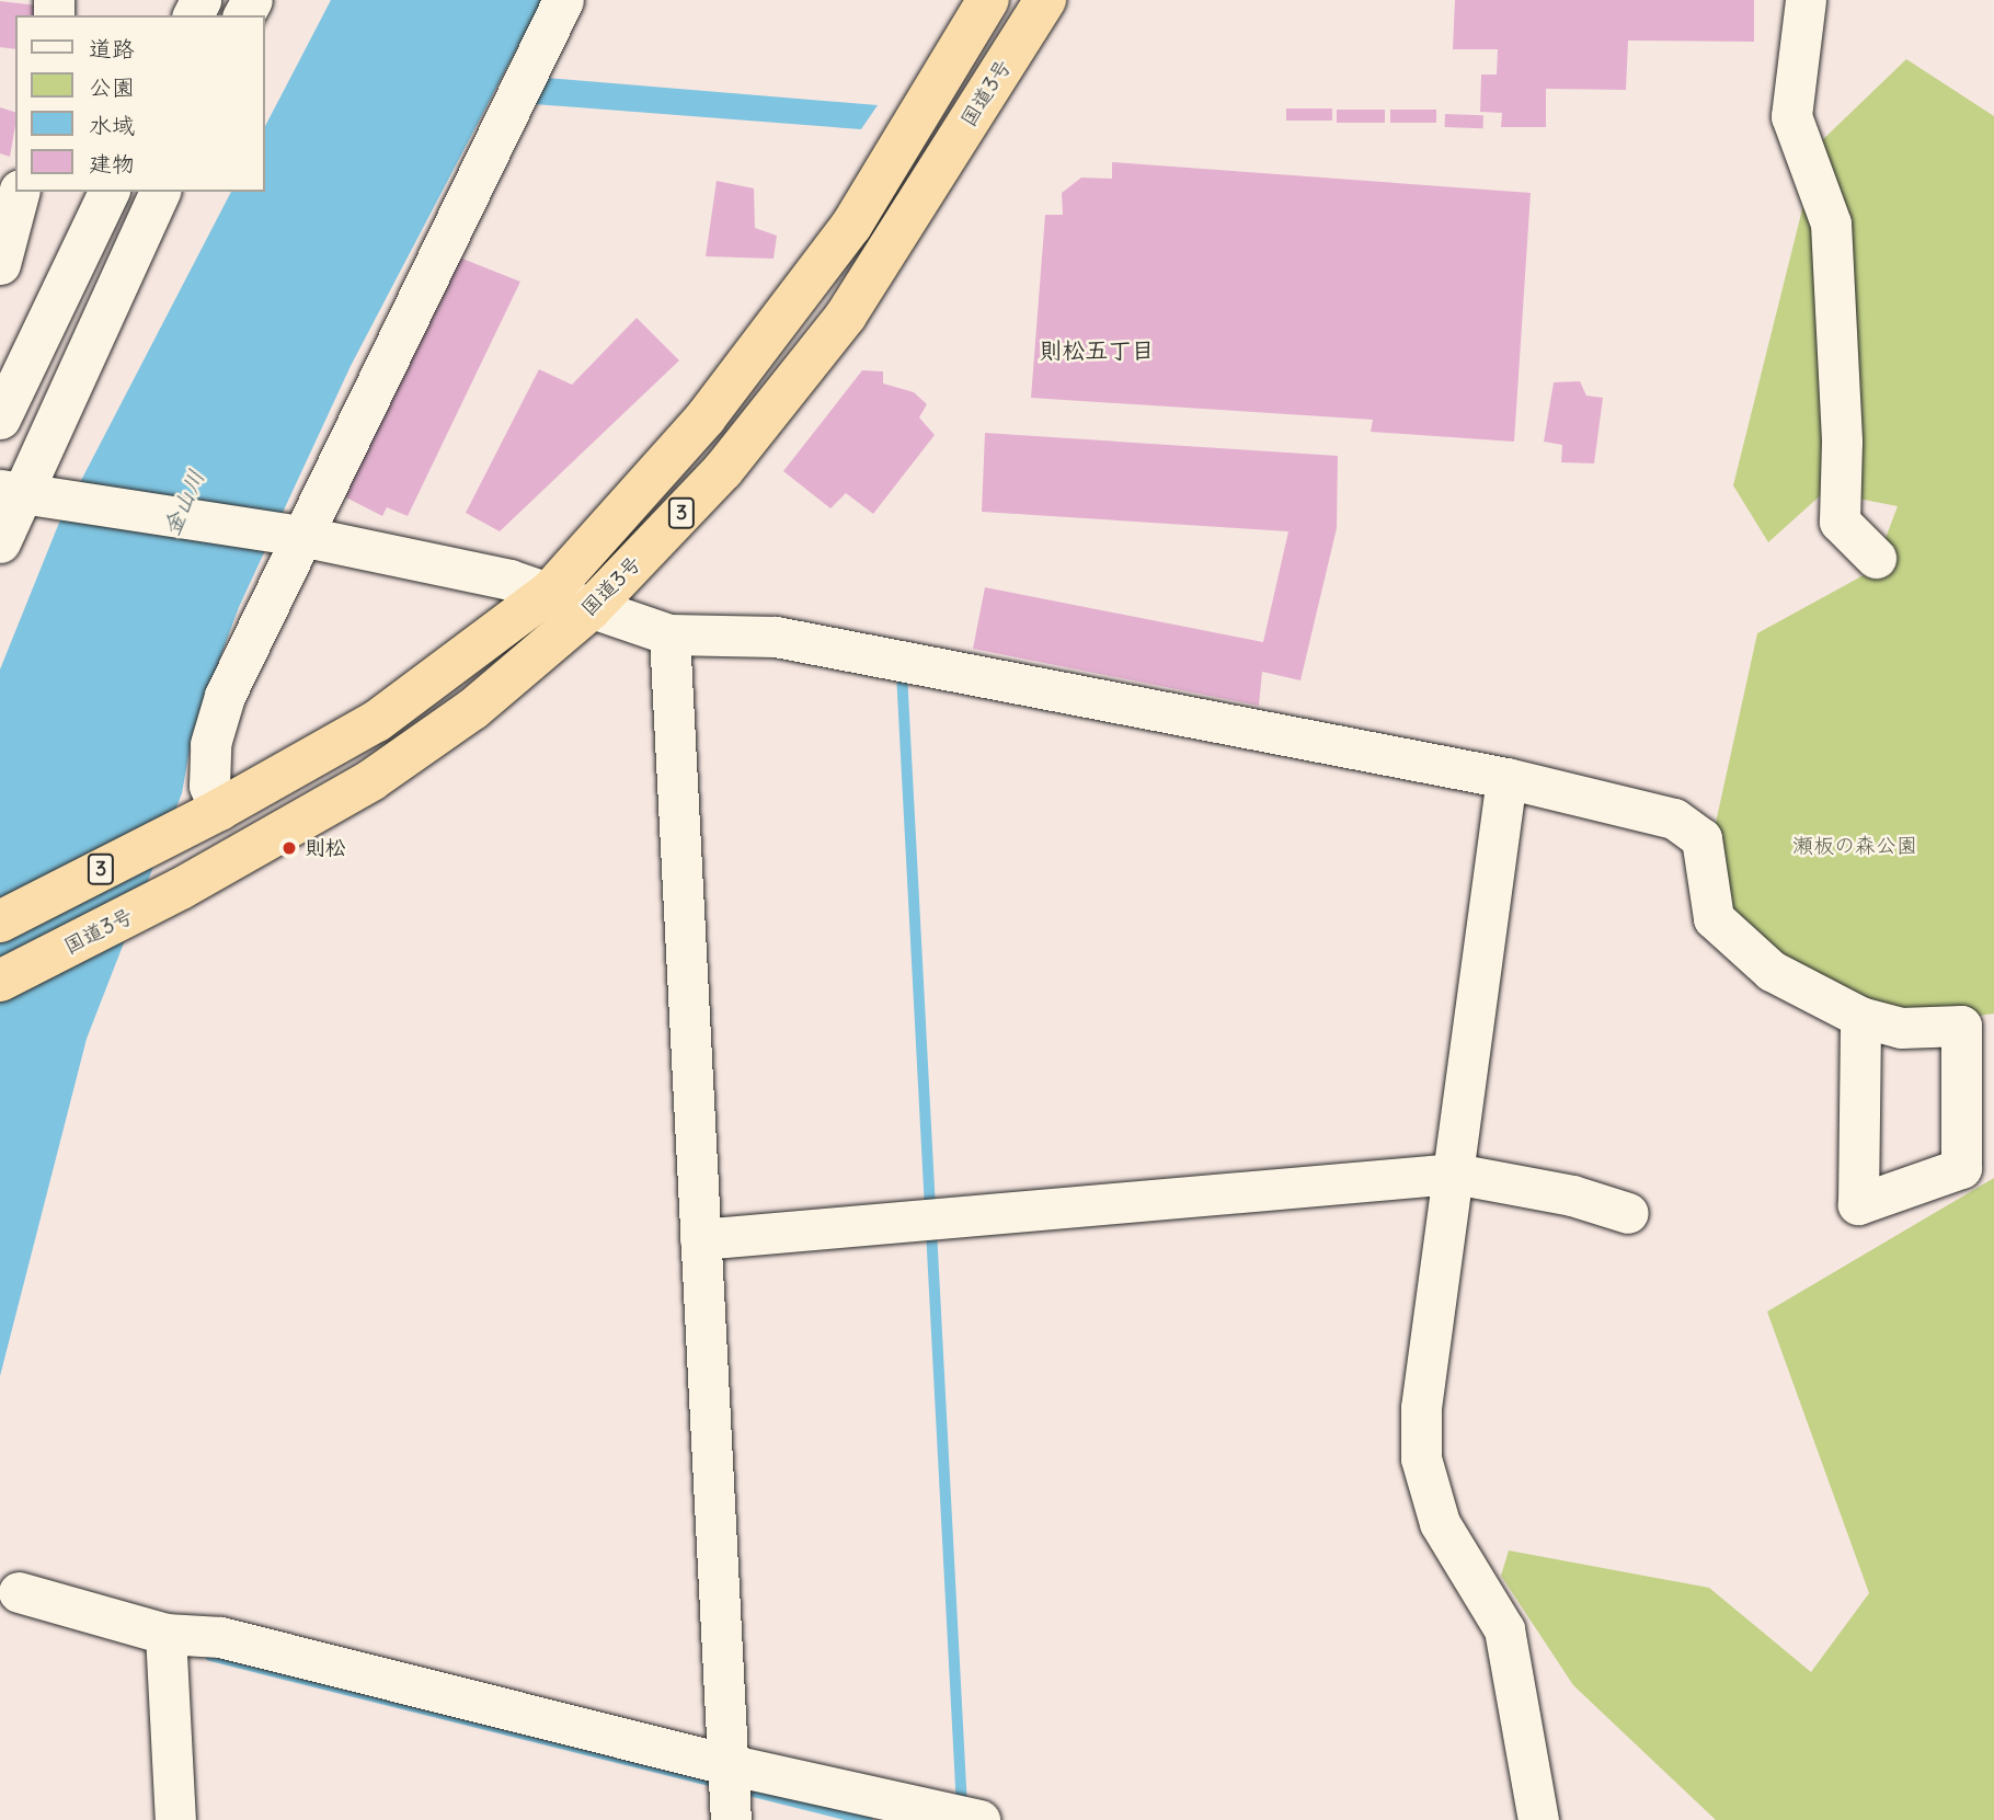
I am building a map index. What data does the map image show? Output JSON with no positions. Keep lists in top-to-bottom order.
{
  "streets": {
    "highway": ["国道3号", "3"]
  },
  "districts": ["則松五丁目"],
  "water": ["金山川"],
  "parks": ["瀬板の森公園"],
  "places": ["則松"],
  "legend": [
    "道路",
    "公園",
    "水域",
    "建物"
  ]
}
